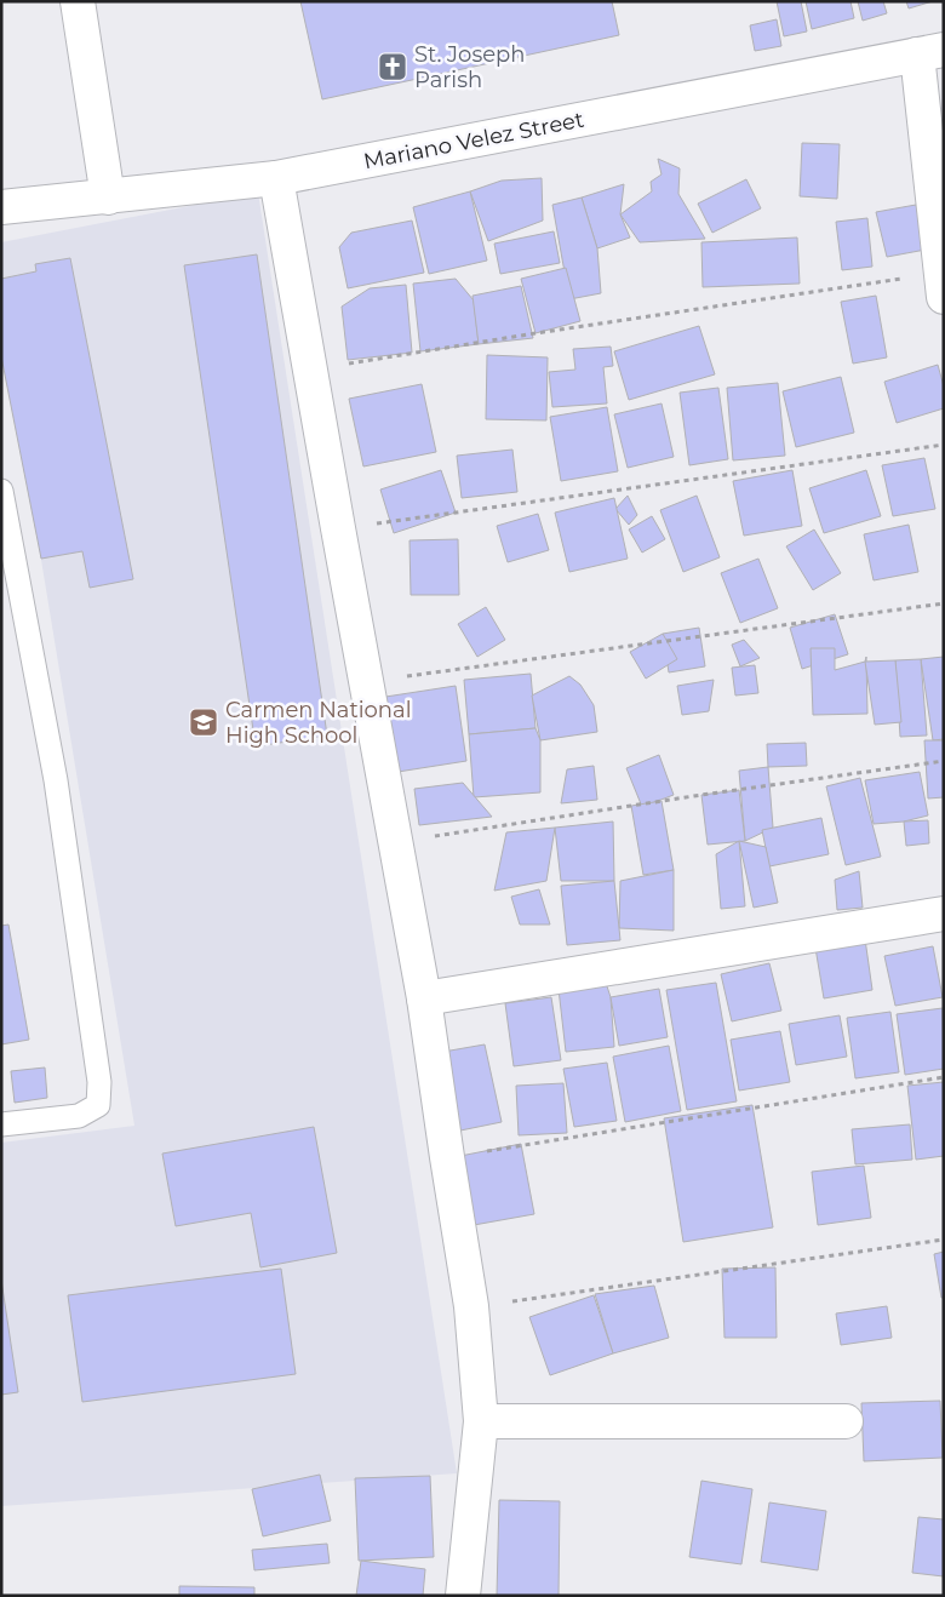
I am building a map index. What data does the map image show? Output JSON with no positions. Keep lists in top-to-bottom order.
{
  "streets": {
    "street": ["Mariano Velez Street"]
  },
  "places": {
    "church": ["St. Joseph Parish"],
    "school or university": ["Carmen National High School"]
  }
}
